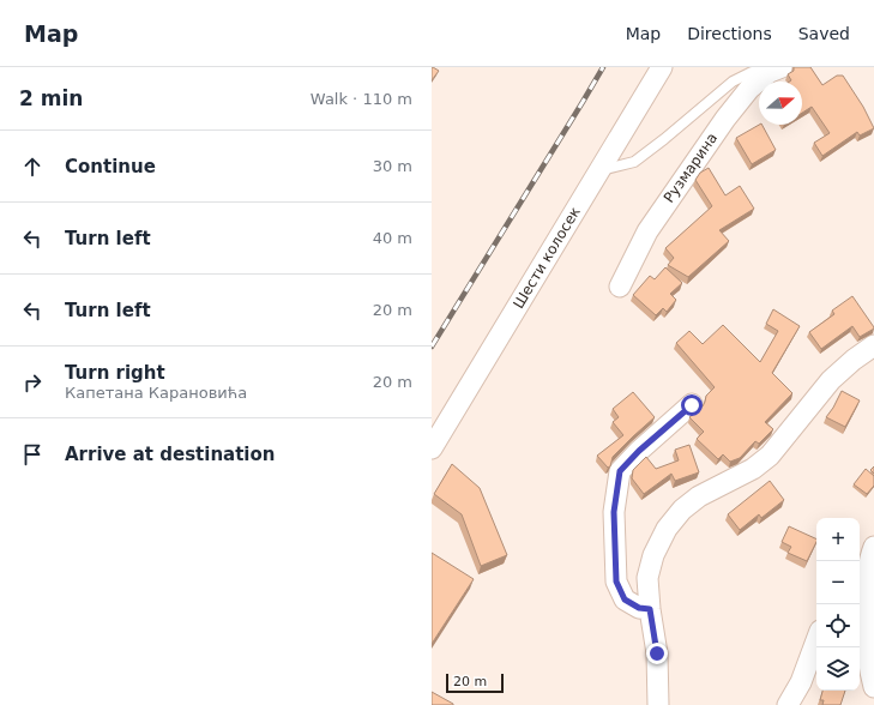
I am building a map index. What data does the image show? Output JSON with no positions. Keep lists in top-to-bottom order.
{
  "streets": {
    "street": ["Рузмарина", "Шести колосек"]
  },
  "scale_bar": "20 m",
  "north": "right",
  "page": {
    "header": "Map",
    "nav": ["Map", "Directions", "Saved"],
    "heading": ["2 min", "Walk · 110 m"],
    "list": [
      ["Continue", "30 m"],
      ["Turn left", "40 m"],
      ["Turn left", "20 m"],
      ["Turn right", "Капетана Карановића", "20 m"],
      "Arrive at destination"
    ],
    "map_buttons": ["+", "−"],
    "scale": "20 m"
  }
}
